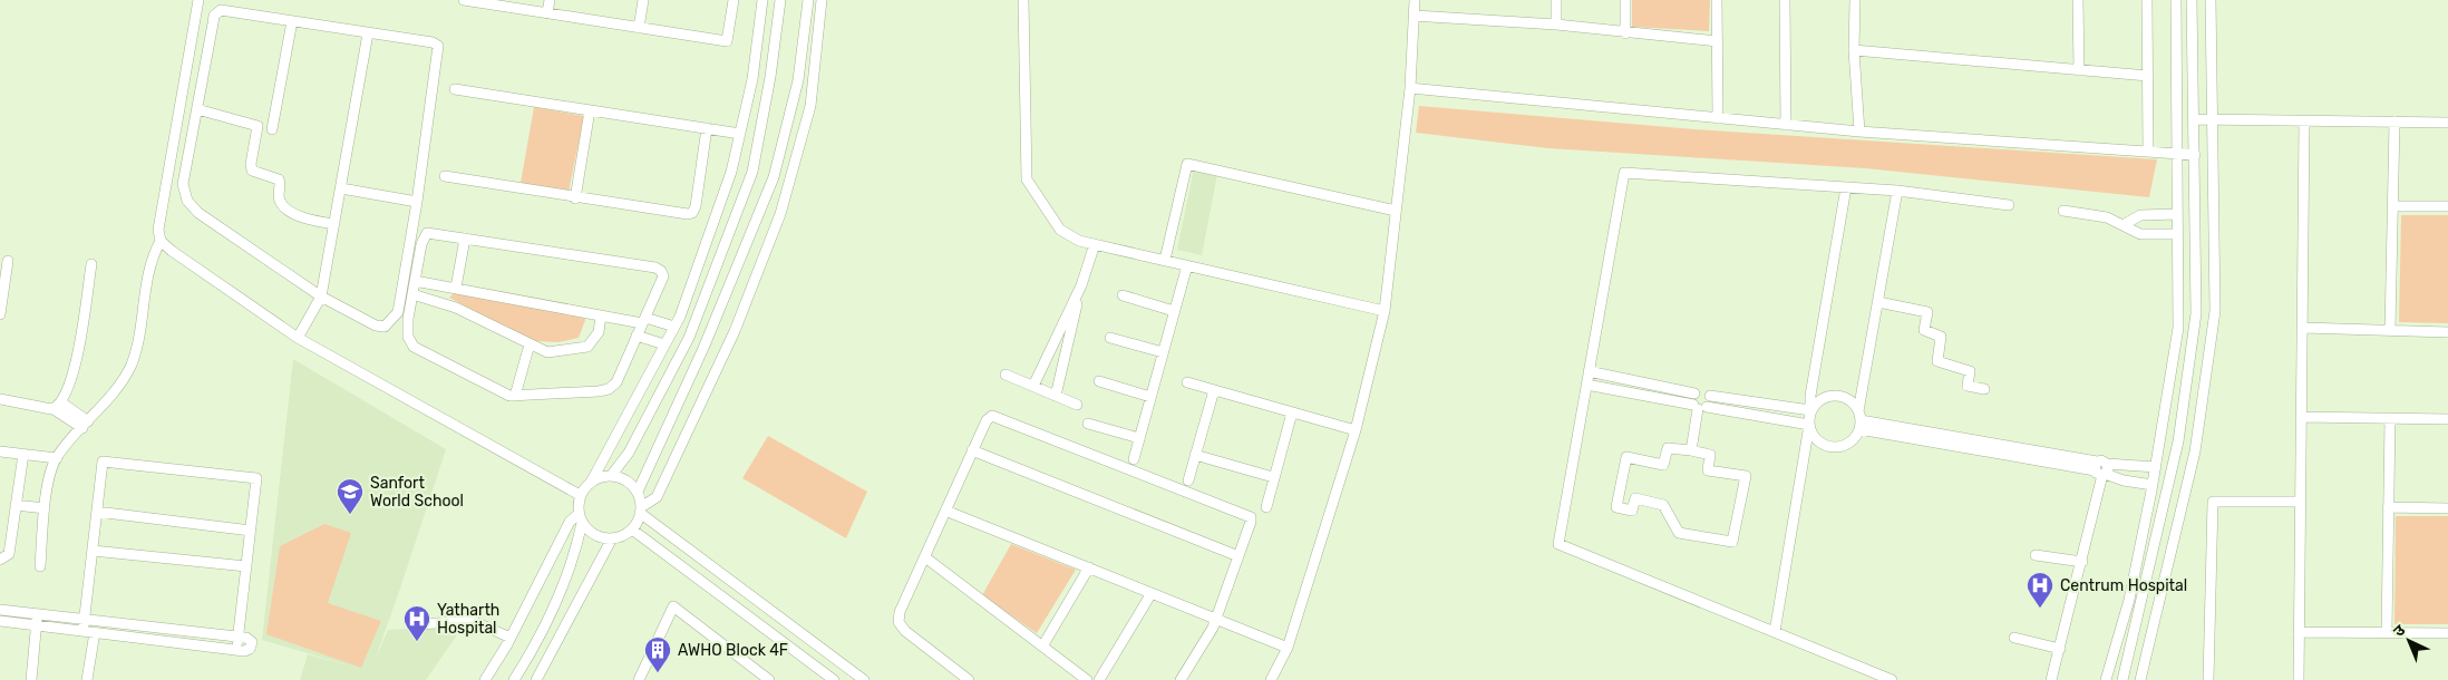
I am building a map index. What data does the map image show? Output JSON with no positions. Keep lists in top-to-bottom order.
{
  "places": {
    "school or university": ["Sanfort World School"],
    "hospital": ["Centrum Hospital", "Yatharth Hospital"],
    "building": ["AWHO Block 4F"]
  },
  "north": "top left"
}
